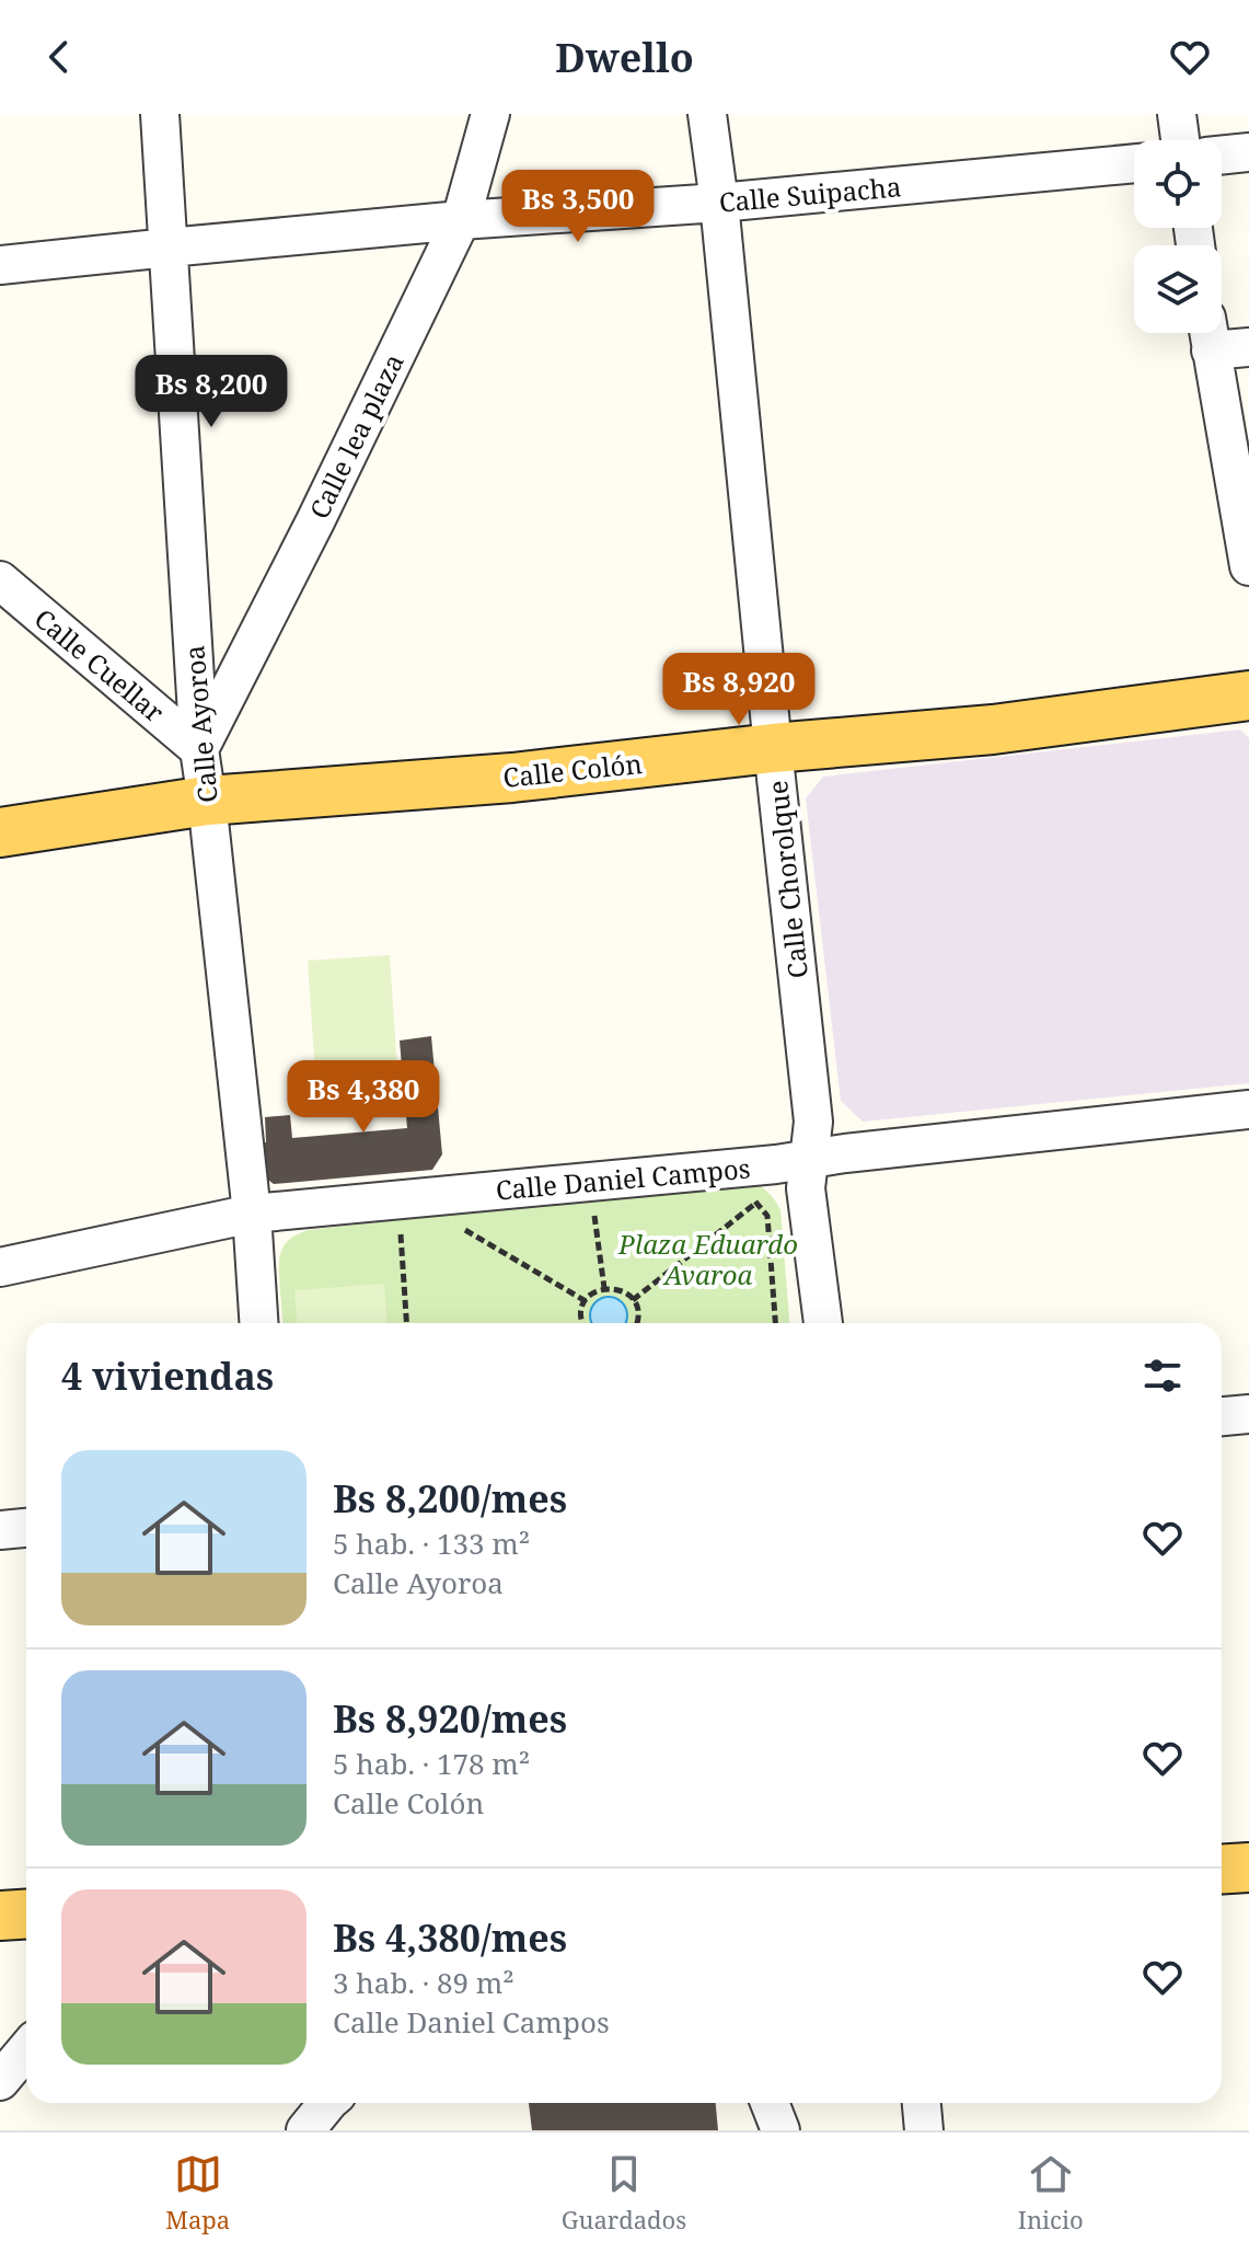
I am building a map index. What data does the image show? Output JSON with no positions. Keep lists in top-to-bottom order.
{
  "streets": {
    "main road": ["Calle Colón"],
    "street": [
      "Calle Suipacha",
      "Calle lea plaza",
      "Calle Cuellar",
      "Calle Ayoroa",
      "Calle Chorolque",
      "Calle Daniel Campos"
    ]
  },
  "crossings": [
    ["Calle Suipacha", "Calle lea plaza"],
    ["Calle Suipacha", "Calle Ayoroa"],
    ["Calle Suipacha", "Calle Chorolque"],
    ["Calle lea plaza", "Calle Cuellar"],
    ["Calle lea plaza", "Calle Ayoroa"],
    ["Calle Cuellar", "Calle Ayoroa"],
    ["Calle Ayoroa", "Calle Colón"],
    ["Calle Ayoroa", "Calle Daniel Campos"],
    ["Calle Colón", "Calle Chorolque"],
    ["Calle Chorolque", "Calle Daniel Campos"]
  ],
  "parks": ["Plaza Eduardo Avaroa"],
  "page": {
    "header": "Dwello",
    "price": [
      "Bs 3,500",
      "Bs 8,200",
      "Bs 8,920",
      "Bs 4,380"
    ],
    "heading": "4 viviendas",
    "list": [
      {
        "name": "Bs 8,200/mes",
        "note": "5 hab. · 133 m² · Calle Ayoroa"
      },
      {
        "name": "Bs 8,920/mes",
        "note": "5 hab. · 178 m² · Calle Colón"
      },
      {
        "name": "Bs 4,380/mes",
        "note": "3 hab. · 89 m² · Calle Daniel Campos"
      }
    ],
    "tabs": ["Mapa", "Guardados", "Inicio"]
  }
}
